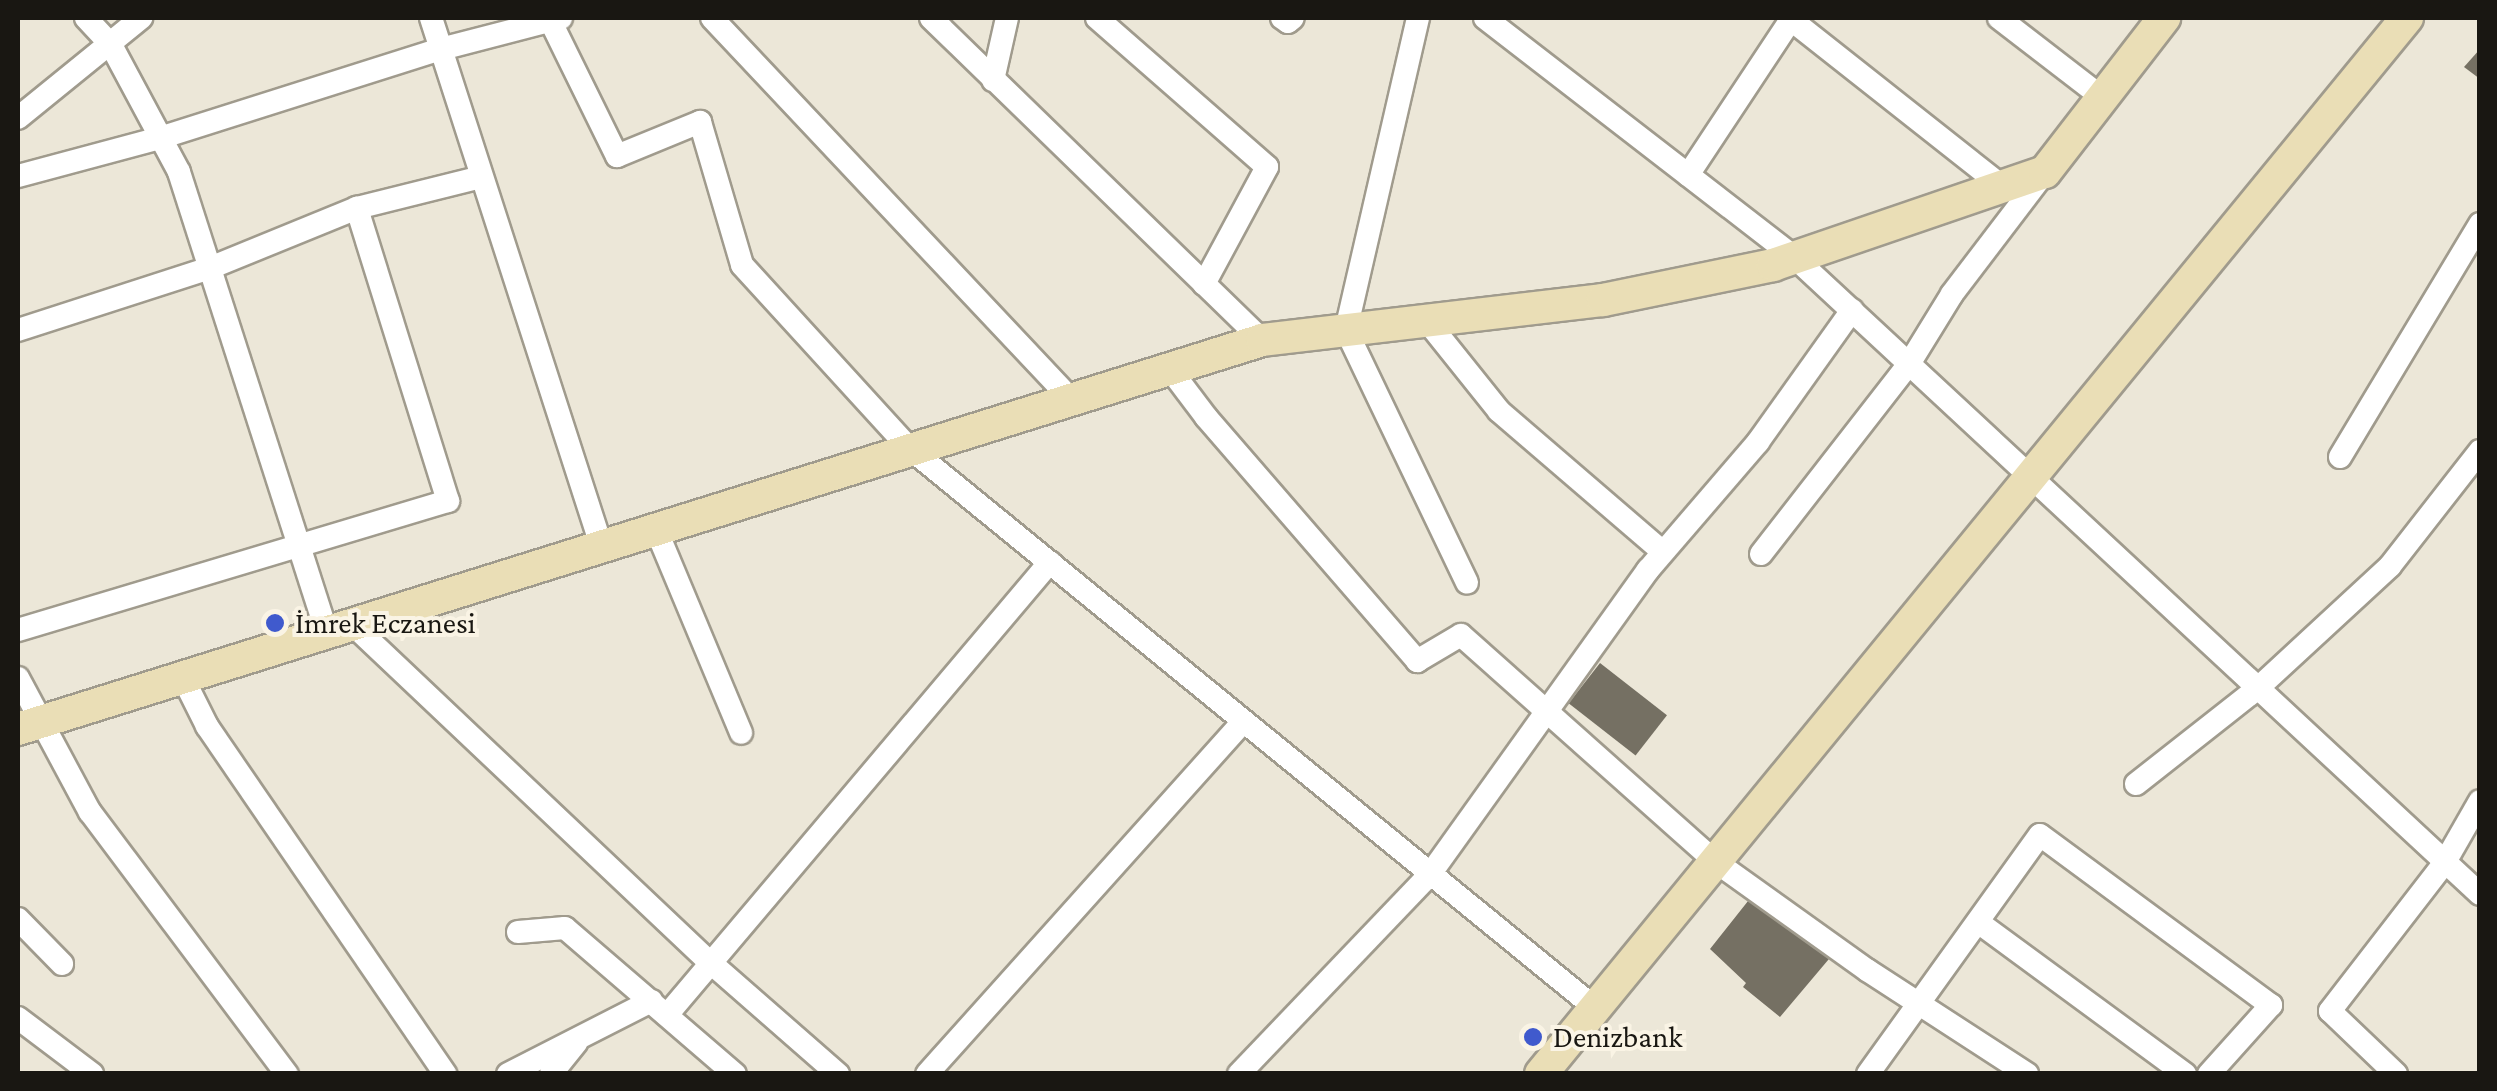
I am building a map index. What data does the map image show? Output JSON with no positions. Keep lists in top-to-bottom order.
{
  "places": ["İmrek Eczanesi", "Denizbank"]
}
